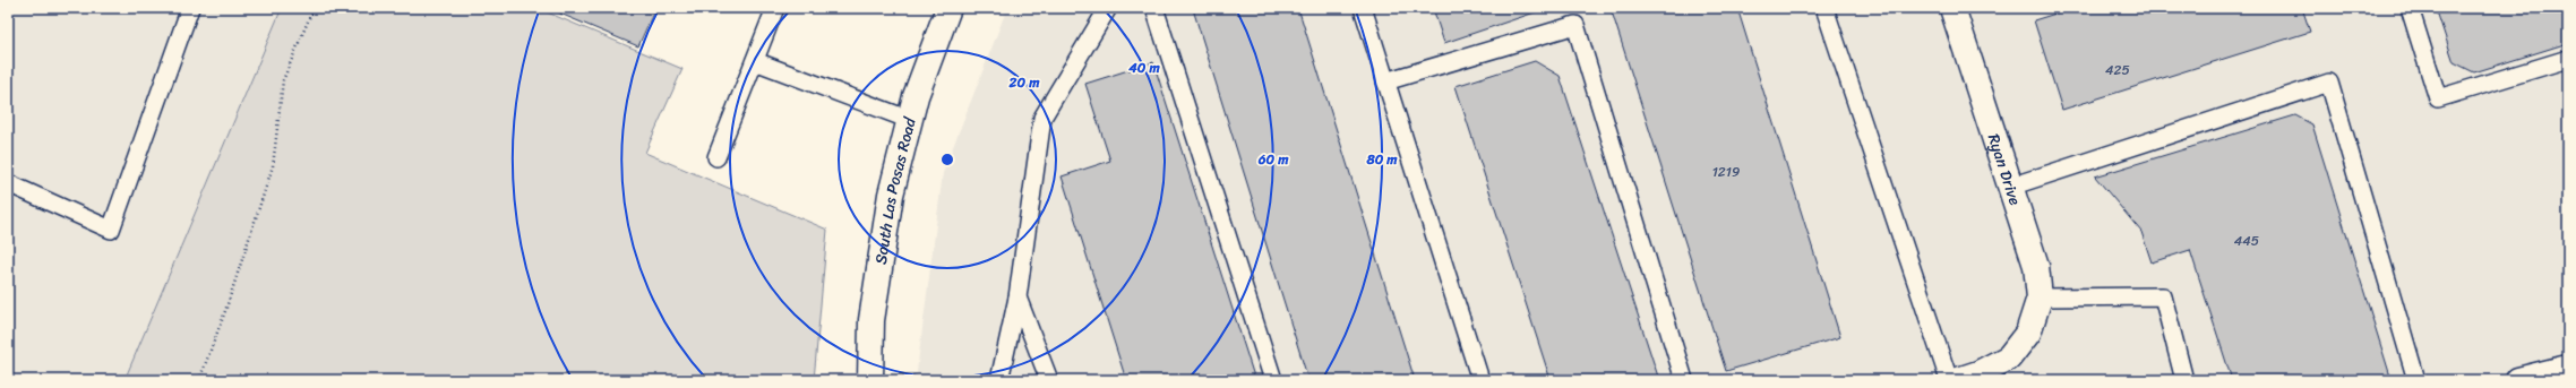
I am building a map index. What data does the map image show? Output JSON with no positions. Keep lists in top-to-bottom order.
{
  "streets": {
    "street": ["Ryan Drive", "South Las Posas Road"]
  },
  "house_numbers": ["425", "1219", "445"],
  "rings": [
    "40 m",
    "20 m",
    "60 m",
    "80 m"
  ]
}
